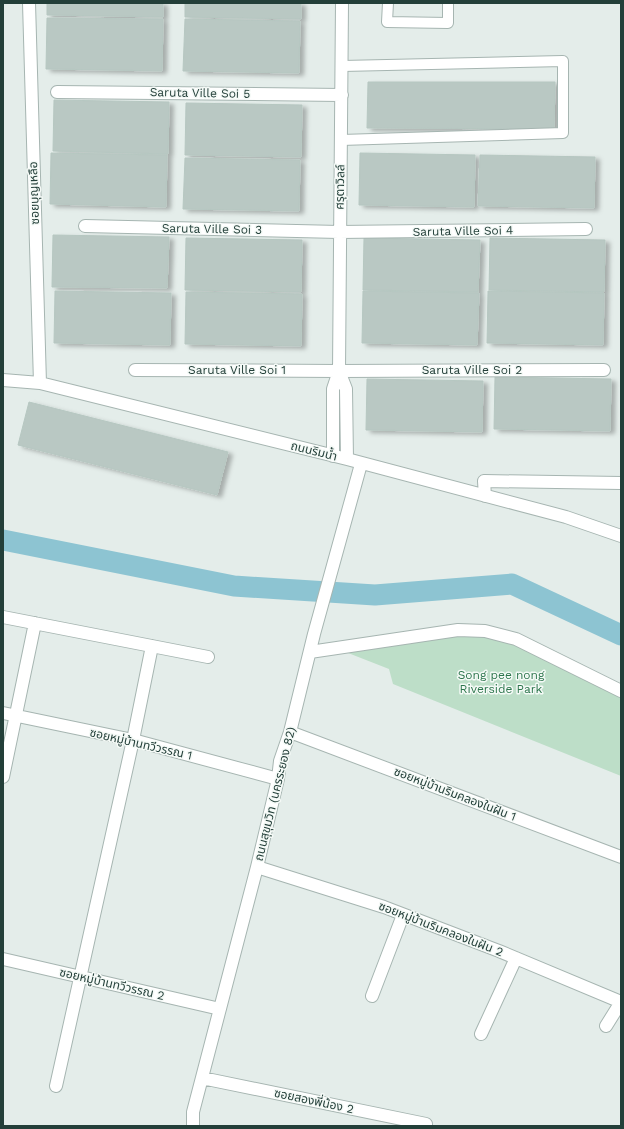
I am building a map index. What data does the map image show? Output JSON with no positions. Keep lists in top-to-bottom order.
{
  "streets": {
    "street": [
      "Saruta Ville Soi 5",
      "ศรุตาวิลล์",
      "ซอยบุญเหลือ",
      "Saruta Ville Soi 3",
      "Saruta Ville Soi 4",
      "Saruta Ville Soi 1",
      "Saruta Ville Soi 2",
      "ถนนริมน้ำ",
      "ซอยหมู่บ้านทวีวรรณ 1",
      "ถนนสุขุมวิท (นครระยอง 82)",
      "ซอยหมู่บ้านริมคลองในฝัน 1",
      "ซอยหมู่บ้านริมคลองในฝัน 2",
      "ซอยหมู่บ้านทวีวรรณ 2",
      "ซอยสองพี่น้อง 2"
    ]
  },
  "crossings": [
    ["Saruta Ville Soi 5", "ศรุตาวิลล์"],
    ["ศรุตาวิลล์", "Saruta Ville Soi 3"],
    ["ศรุตาวิลล์", "Saruta Ville Soi 4"],
    ["ศรุตาวิลล์", "Saruta Ville Soi 1"],
    ["ศรุตาวิลล์", "Saruta Ville Soi 2"],
    ["ศรุตาวิลล์", "ถนนริมน้ำ"],
    ["ซอยบุญเหลือ", "ถนนริมน้ำ"],
    ["Saruta Ville Soi 3", "Saruta Ville Soi 4"],
    ["Saruta Ville Soi 1", "Saruta Ville Soi 2"],
    ["ถนนริมน้ำ", "ถนนสุขุมวิท (นครระยอง 82)"],
    ["ซอยหมู่บ้านทวีวรรณ 1", "ถนนสุขุมวิท (นครระยอง 82)"],
    ["ถนนสุขุมวิท (นครระยอง 82)", "ซอยหมู่บ้านริมคลองในฝัน 1"],
    ["ถนนสุขุมวิท (นครระยอง 82)", "ซอยหมู่บ้านริมคลองในฝัน 2"],
    ["ถนนสุขุมวิท (นครระยอง 82)", "ซอยหมู่บ้านทวีวรรณ 2"],
    ["ถนนสุขุมวิท (นครระยอง 82)", "ซอยสองพี่น้อง 2"]
  ],
  "parks": ["Song pee nong Riverside Park"]
}
